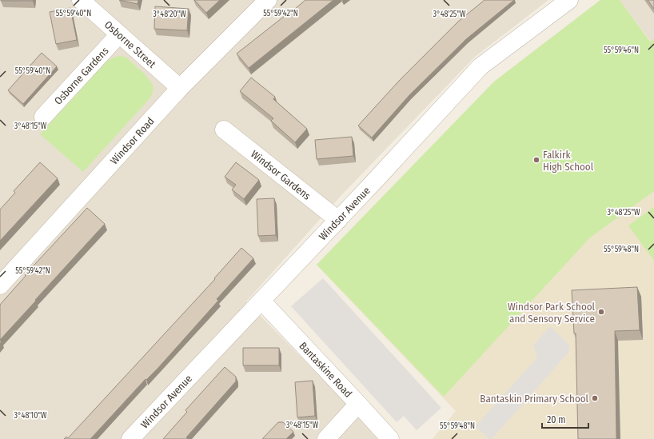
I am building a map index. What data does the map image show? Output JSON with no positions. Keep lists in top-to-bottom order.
{
  "streets": {
    "street": [
      "Osborne Street",
      "Osborne Gardens",
      "Windsor Road",
      "Windsor Gardens",
      "Windsor Avenue",
      "Bantaskine Road"
    ]
  },
  "crossings": [
    ["Osborne Street", "Osborne Gardens"],
    ["Osborne Street", "Windsor Road"],
    ["Windsor Gardens", "Windsor Avenue"],
    ["Windsor Avenue", "Bantaskine Road"]
  ],
  "places": ["Falkirk High School", "Windsor Park School and Sensory Service", "Bantaskin Primary School"],
  "scale_bar": "20 m",
  "coordinates": [
    "55°59'40\"N",
    "55°59'42\"N",
    "3°48'20\"W",
    "3°48'25\"W",
    "55°59'46\"N",
    "3°48'15\"W",
    "55°59'48\"N",
    "3°48'10\"W"
  ]
}
